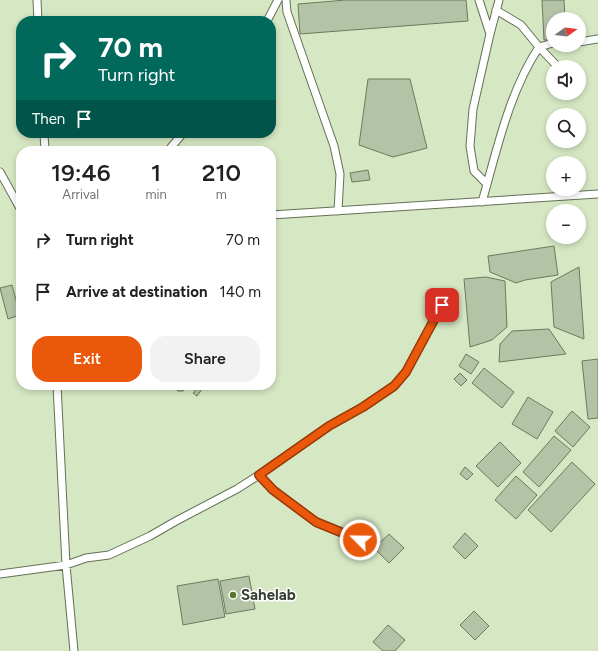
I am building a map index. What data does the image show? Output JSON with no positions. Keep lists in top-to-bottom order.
{
  "places": ["Sahelab"],
  "north": "right",
  "page": {
    "map_buttons": ["+", "−"],
    "turn": ["70 m", "Turn right"],
    "then": "Then",
    "eta": [
      "19:46",
      "Arrival",
      "1",
      "min",
      "210",
      "m"
    ],
    "list": [
      {
        "name": "Turn right",
        "value": "70 m"
      },
      {
        "name": "Arrive at destination",
        "value": "140 m"
      }
    ],
    "buttons": ["Exit", "Share"]
  }
}
